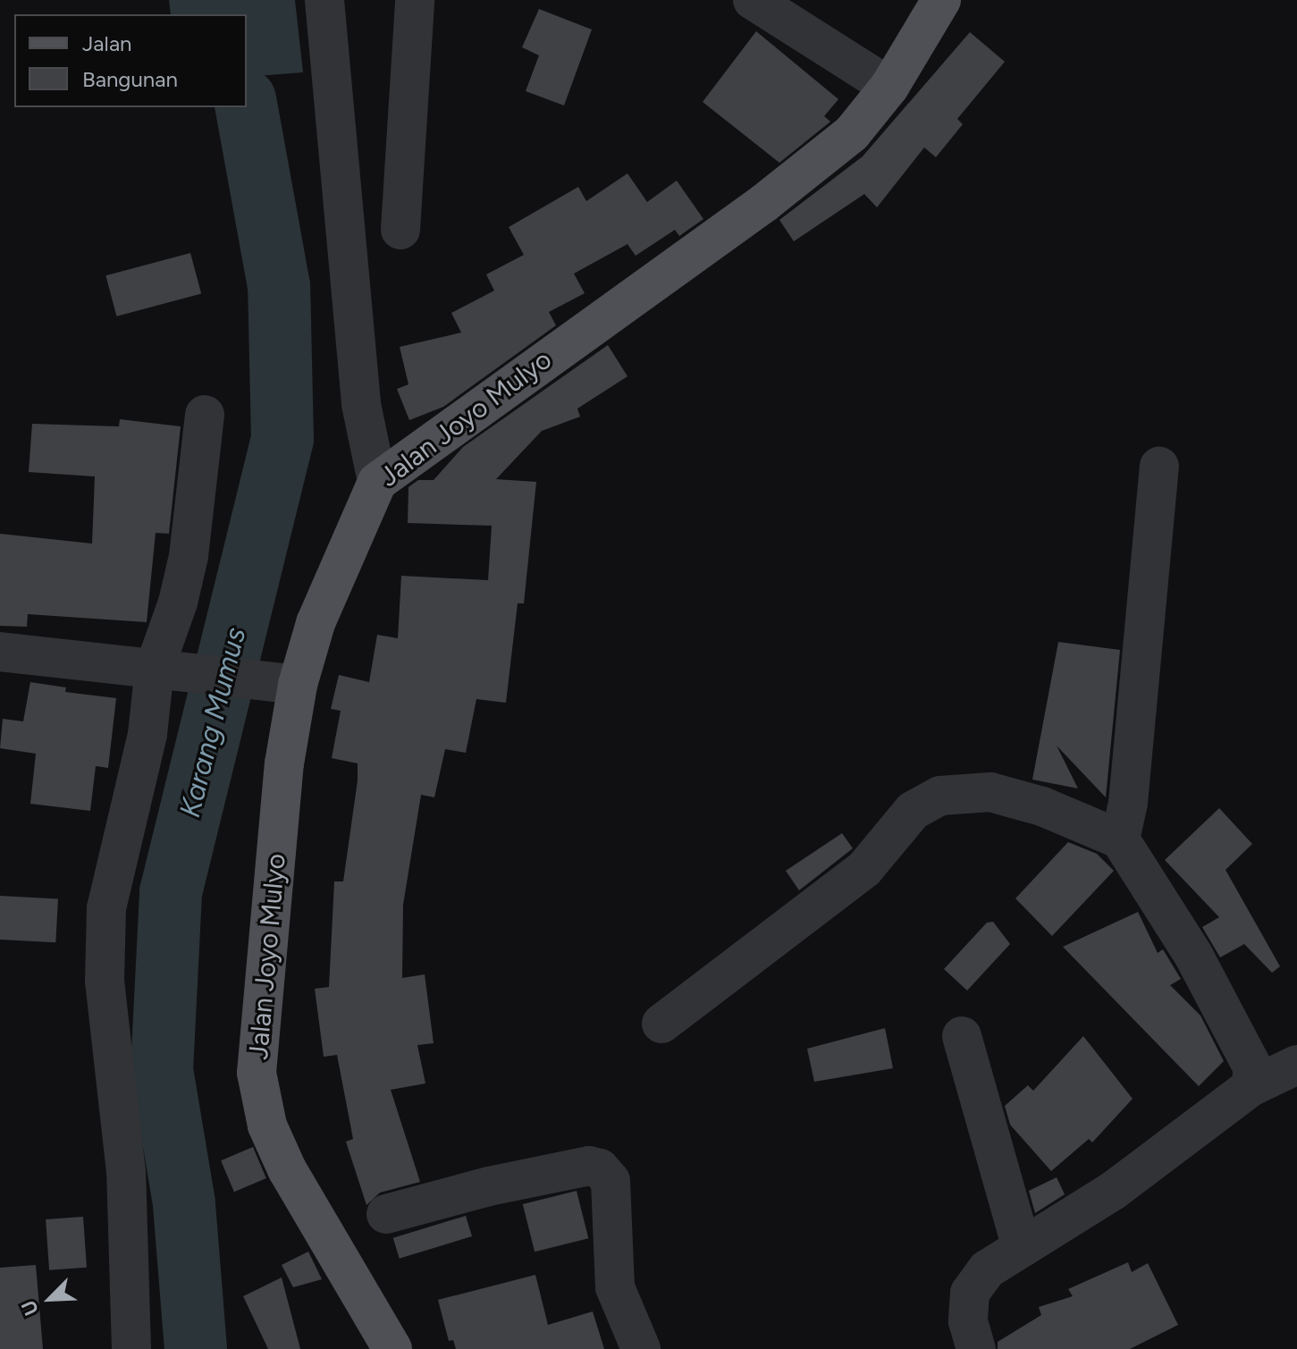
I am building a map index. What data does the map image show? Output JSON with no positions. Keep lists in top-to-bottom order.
{
  "streets": {
    "main road": ["Jalan Joyo Mulyo"]
  },
  "water": ["Karang Mumus"],
  "legend": ["Jalan", "Bangunan"],
  "north": "bottom left"
}
